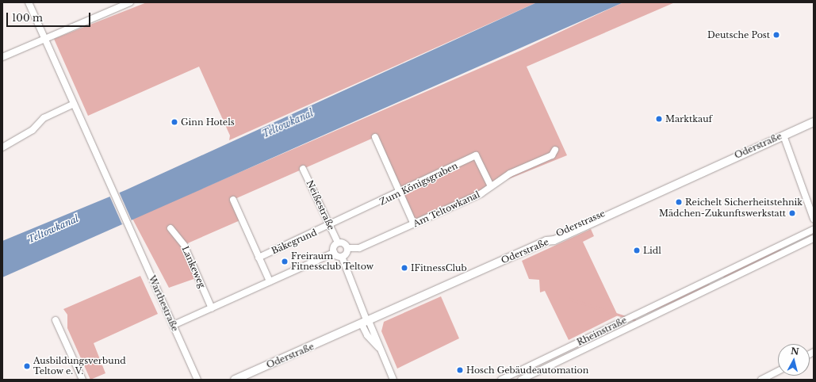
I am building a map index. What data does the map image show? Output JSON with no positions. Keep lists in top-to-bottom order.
{
  "streets": {
    "main road": ["Oderstraße"],
    "street": [
      "Zum Königsgraben",
      "Neißestraße",
      "Am Teltowkanal",
      "Bäkegrund",
      "Lankeweg",
      "Warthestraße",
      "Rheinstraße"
    ]
  },
  "crossings": [
    ["Zum Königsgraben", "Neißestraße"],
    ["Zum Königsgraben", "Am Teltowkanal"],
    ["Zum Königsgraben", "Bäkegrund"],
    ["Neißestraße", "Am Teltowkanal"],
    ["Neißestraße", "Bäkegrund"]
  ],
  "water": ["Teltowkanal"],
  "places": [
    "Deutsche Post",
    "Marktkauf",
    "Ginn Hotels",
    "Reichelt Sicherheitstehnik",
    "Mädchen-Zukunftswerkstatt",
    "Lidl",
    "Freiraum Fitnessclub Teltow",
    "IFitnessClub",
    "Ausbildungsverbund Teltow e. V.",
    "Hosch Gebäudeautomation"
  ],
  "scale_bar": "100 m",
  "north": "top"
}
